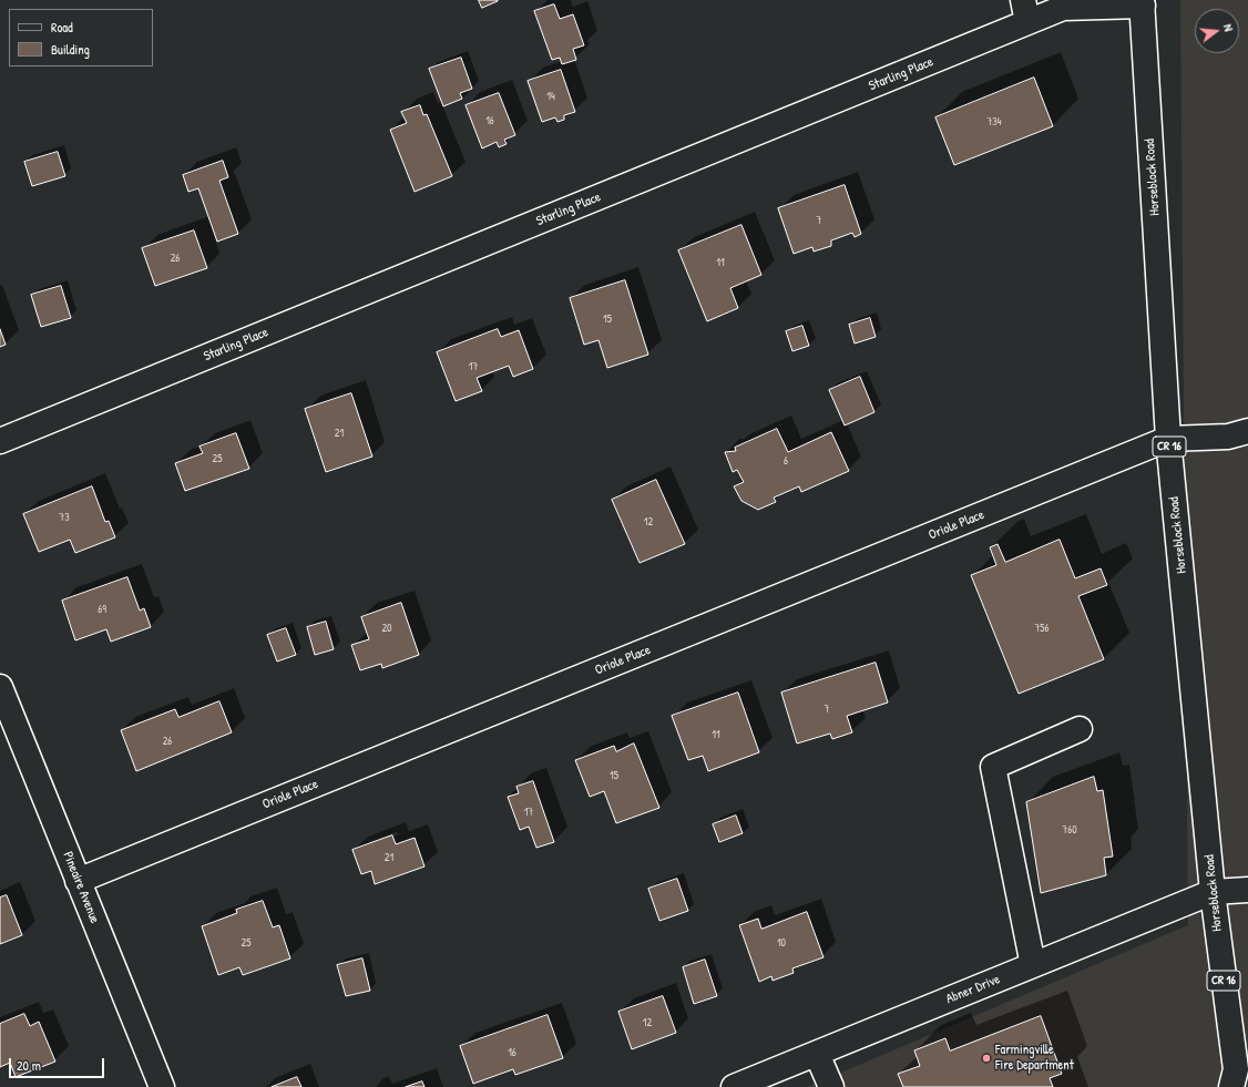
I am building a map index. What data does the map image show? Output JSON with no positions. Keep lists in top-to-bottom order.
{
  "streets": {
    "street": [
      "Starling Place",
      "Horseblock Road",
      "CR 16",
      "Oriole Place",
      "Pineaire Avenue",
      "Abner Drive"
    ]
  },
  "crossings": [
    ["Starling Place", "Horseblock Road"],
    ["Horseblock Road", "Oriole Place"],
    ["Horseblock Road", "Abner Drive"],
    ["Oriole Place", "Pineaire Avenue"]
  ],
  "places": ["Farmingville Fire Department"],
  "house_numbers": [
    "14",
    "16",
    "734",
    "7",
    "26",
    "11",
    "15",
    "17",
    "21",
    "25",
    "6",
    "73",
    "12",
    "69",
    "20",
    "756",
    "7",
    "11",
    "26",
    "15",
    "17",
    "760",
    "21",
    "25",
    "10",
    "12",
    "16"
  ],
  "legend": ["Road", "Building"],
  "scale_bar": "20 m",
  "north": "right"
}
